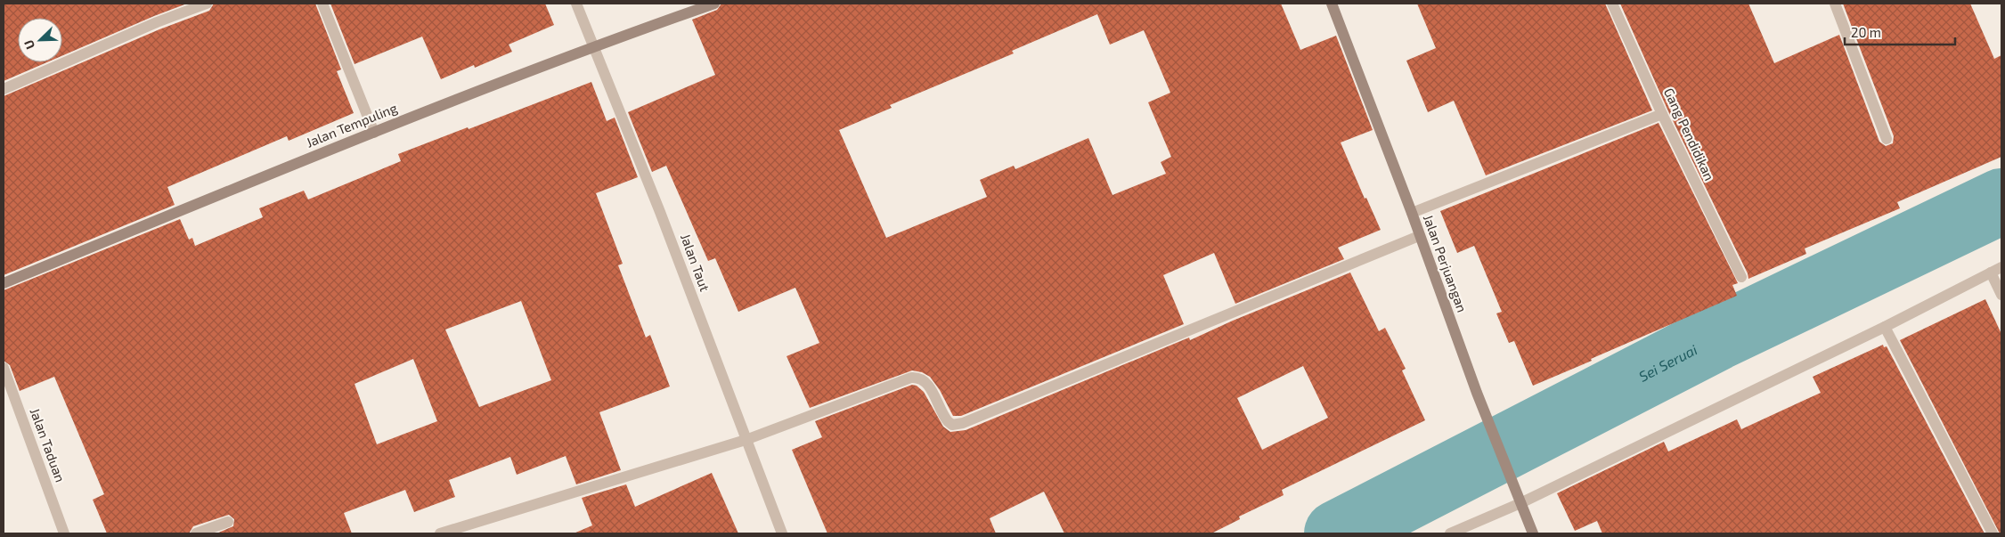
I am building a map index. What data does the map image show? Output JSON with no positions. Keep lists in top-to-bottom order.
{
  "streets": {
    "street": [
      "Jalan Tempuling",
      "Gang Pendidikan",
      "Jalan Taut",
      "Jalan Perjuangan",
      "Jalan Taduan"
    ]
  },
  "crossings": [
    ["Jalan Tempuling", "Jalan Taut"]
  ],
  "water": ["Sei Seruai"],
  "scale_bar": "20 m",
  "north": "bottom left"
}
